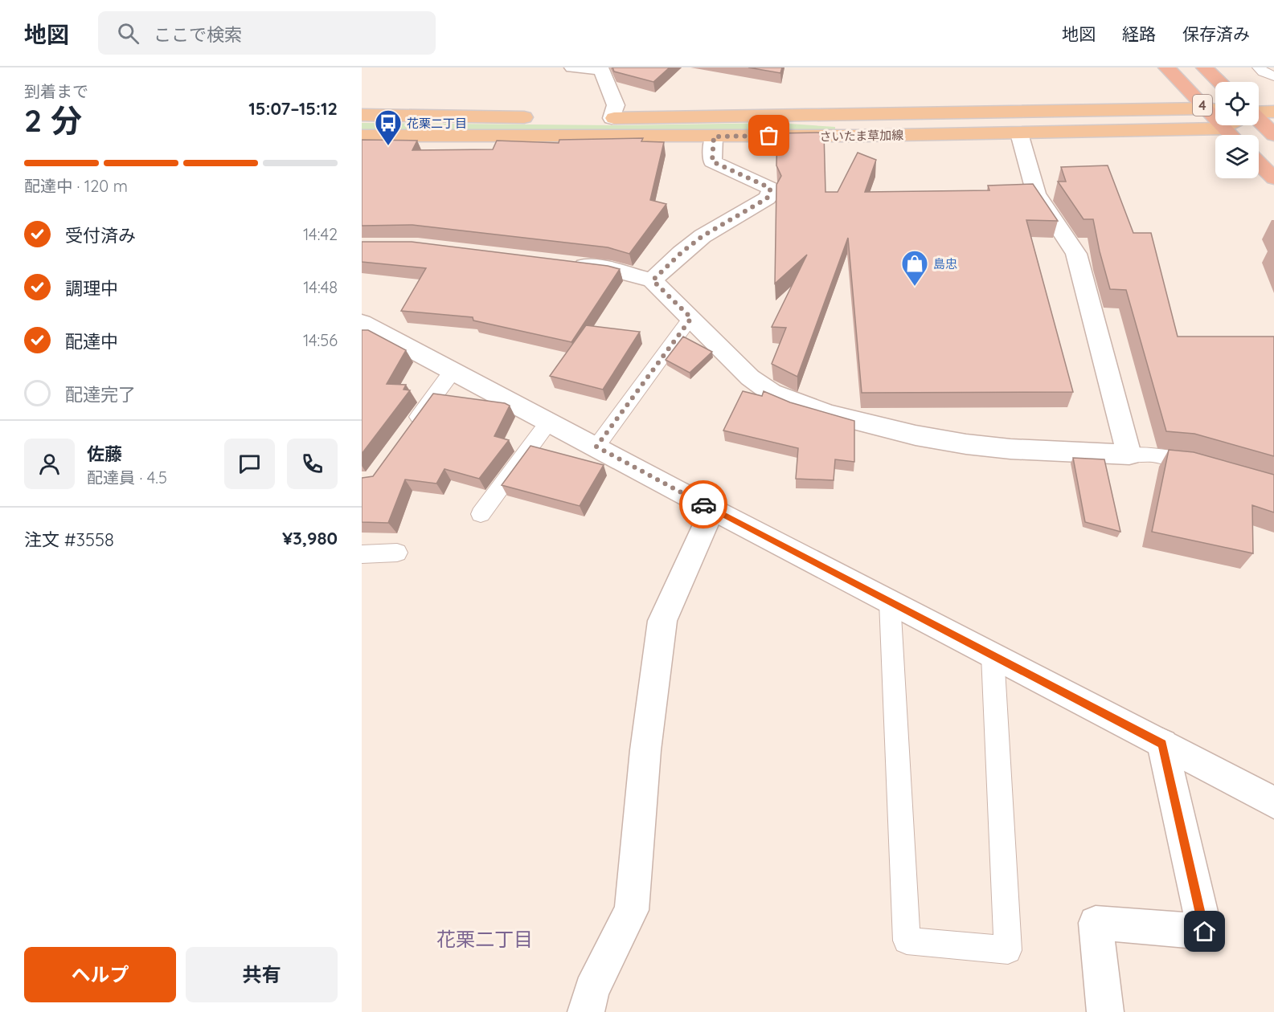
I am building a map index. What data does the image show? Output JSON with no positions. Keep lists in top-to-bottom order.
{
  "streets": {
    "highway": ["4"],
    "main road": ["さいたま草加線"]
  },
  "crossings": [
    ["4", "さいたま草加線"]
  ],
  "districts": ["花栗二丁目"],
  "places": {
    "bus stop": ["花栗二丁目"],
    "shop": ["島忠"]
  },
  "page": {
    "header": "地図",
    "search": "ここで検索",
    "nav": ["地図", "経路", "保存済み"],
    "heading": ["2 分", "到着まで", "15:07–15:12"],
    "panel": [
      "佐藤",
      "配達員 · 4.5",
      "注文 #3558",
      "¥3,980"
    ],
    "bar": "配達中 · 120 m",
    "list": [
      ["受付済み", "14:42"],
      ["調理中", "14:48"],
      ["配達中", "14:56"],
      "配達完了"
    ],
    "buttons": ["ヘルプ", "共有"]
  }
}
